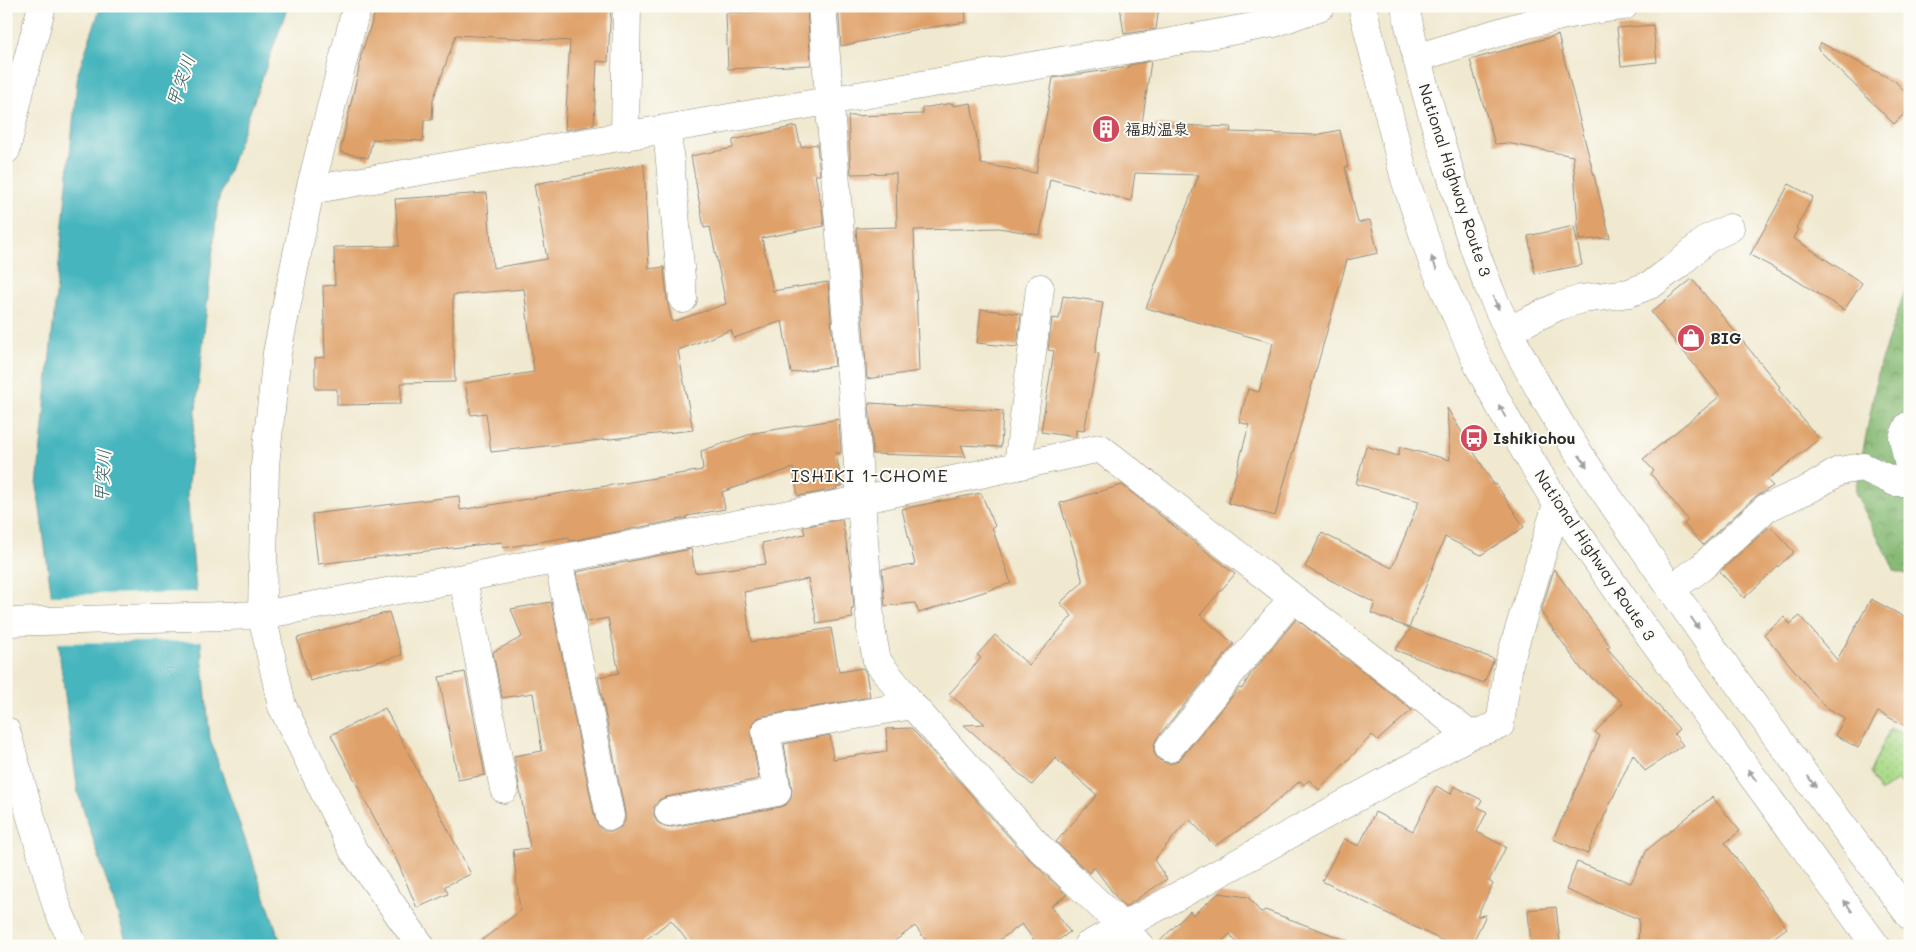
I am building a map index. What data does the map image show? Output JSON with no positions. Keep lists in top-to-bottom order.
{
  "streets": {
    "main road": ["National Highway Route 3"]
  },
  "districts": ["ISHIKI 1-CHOME"],
  "water": ["甲突川"],
  "places": {
    "building": ["福助温泉"],
    "shop": ["BIG"],
    "bus stop": ["Ishikichou"]
  }
}
